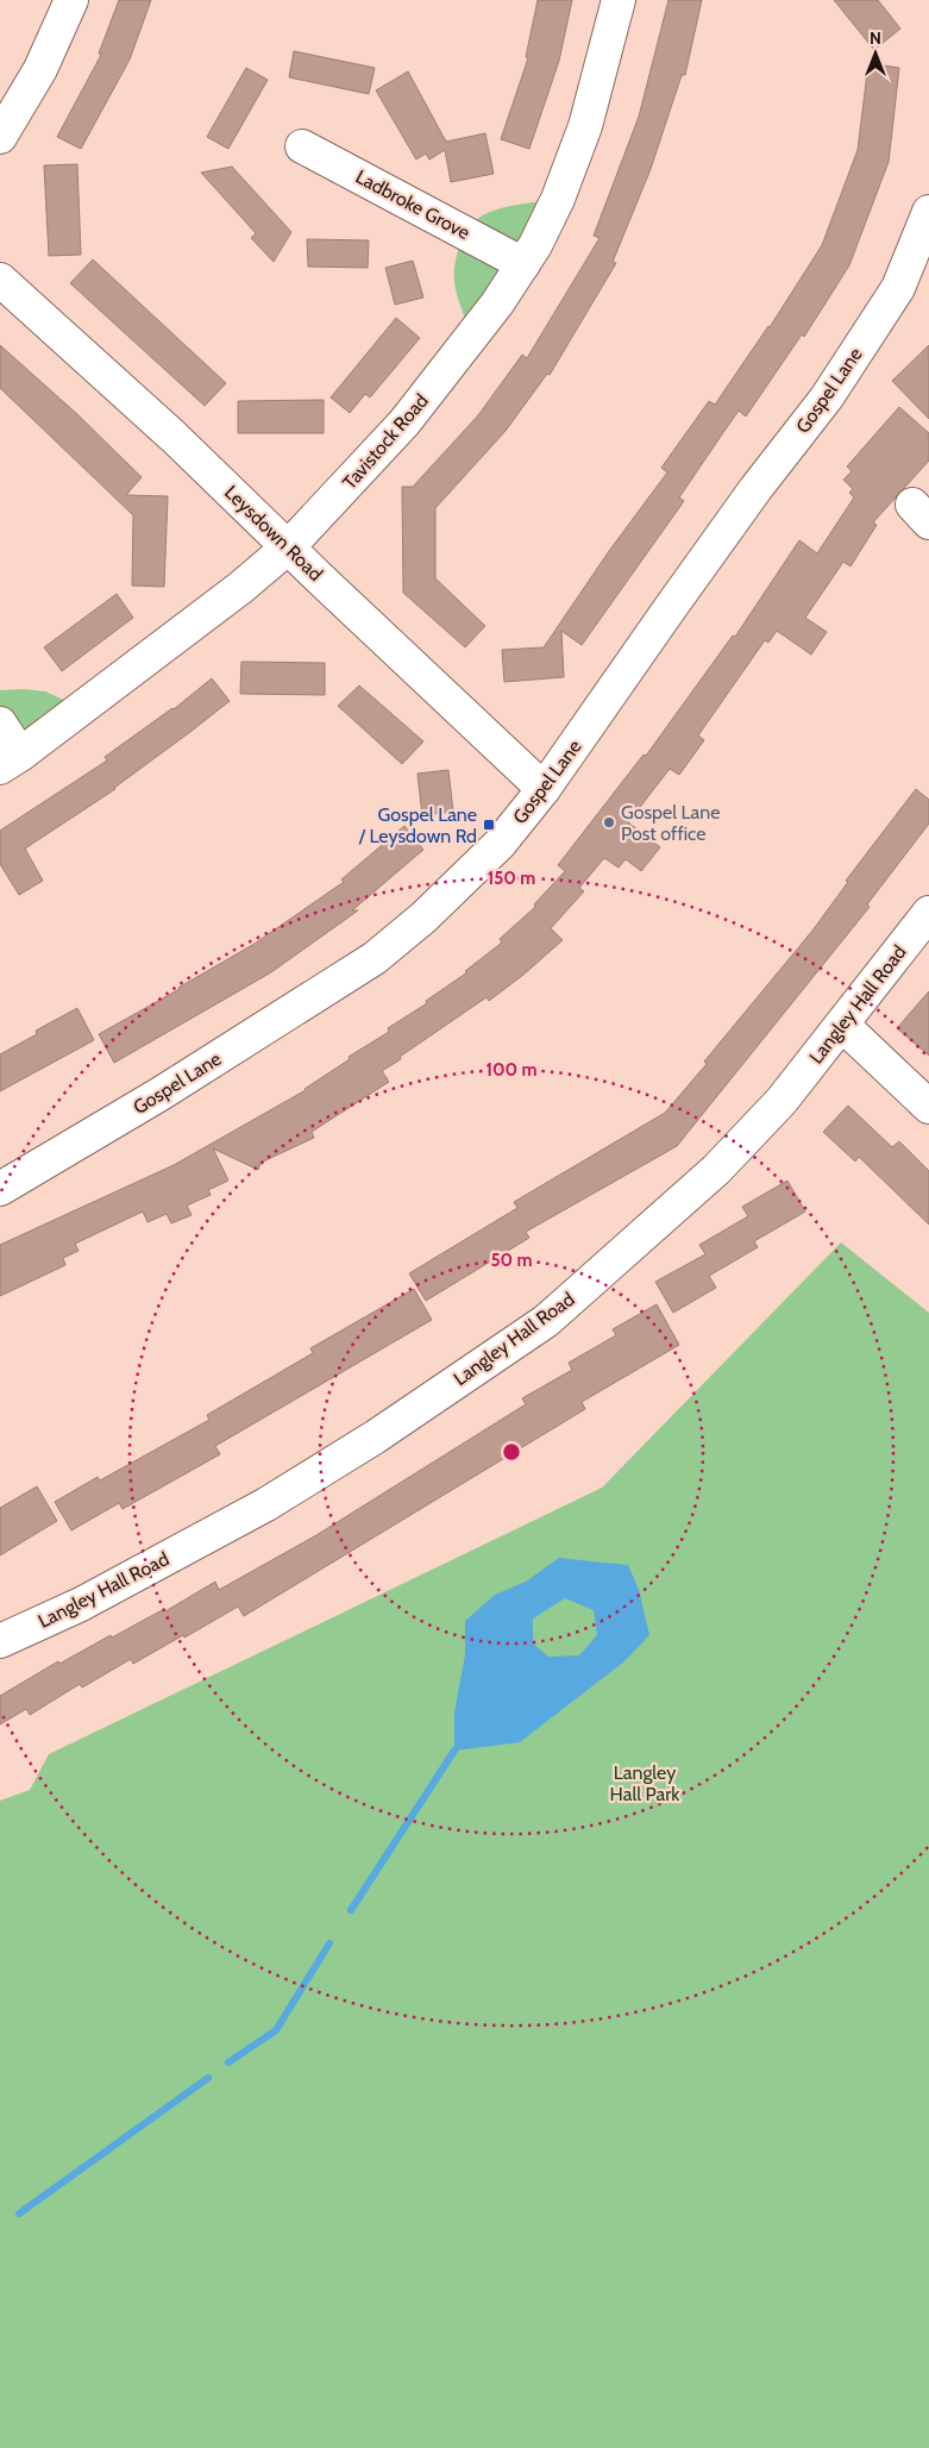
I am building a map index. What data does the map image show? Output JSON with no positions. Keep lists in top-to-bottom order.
{
  "streets": {
    "street": [
      "Ladbroke Grove",
      "Gospel Lane",
      "Tavistock Road",
      "Leysdown Road",
      "Langley Hall Road"
    ]
  },
  "crossings": [
    ["Ladbroke Grove", "Tavistock Road"],
    ["Gospel Lane", "Leysdown Road"],
    ["Tavistock Road", "Leysdown Road"]
  ],
  "parks": ["Langley Hall Park"],
  "places": {
    "other": ["Gospel Lane Post office"],
    "transit": ["Gospel Lane / Leysdown Rd"]
  },
  "north": "top",
  "rings": ["150 m", "100 m", "50 m"]
}
